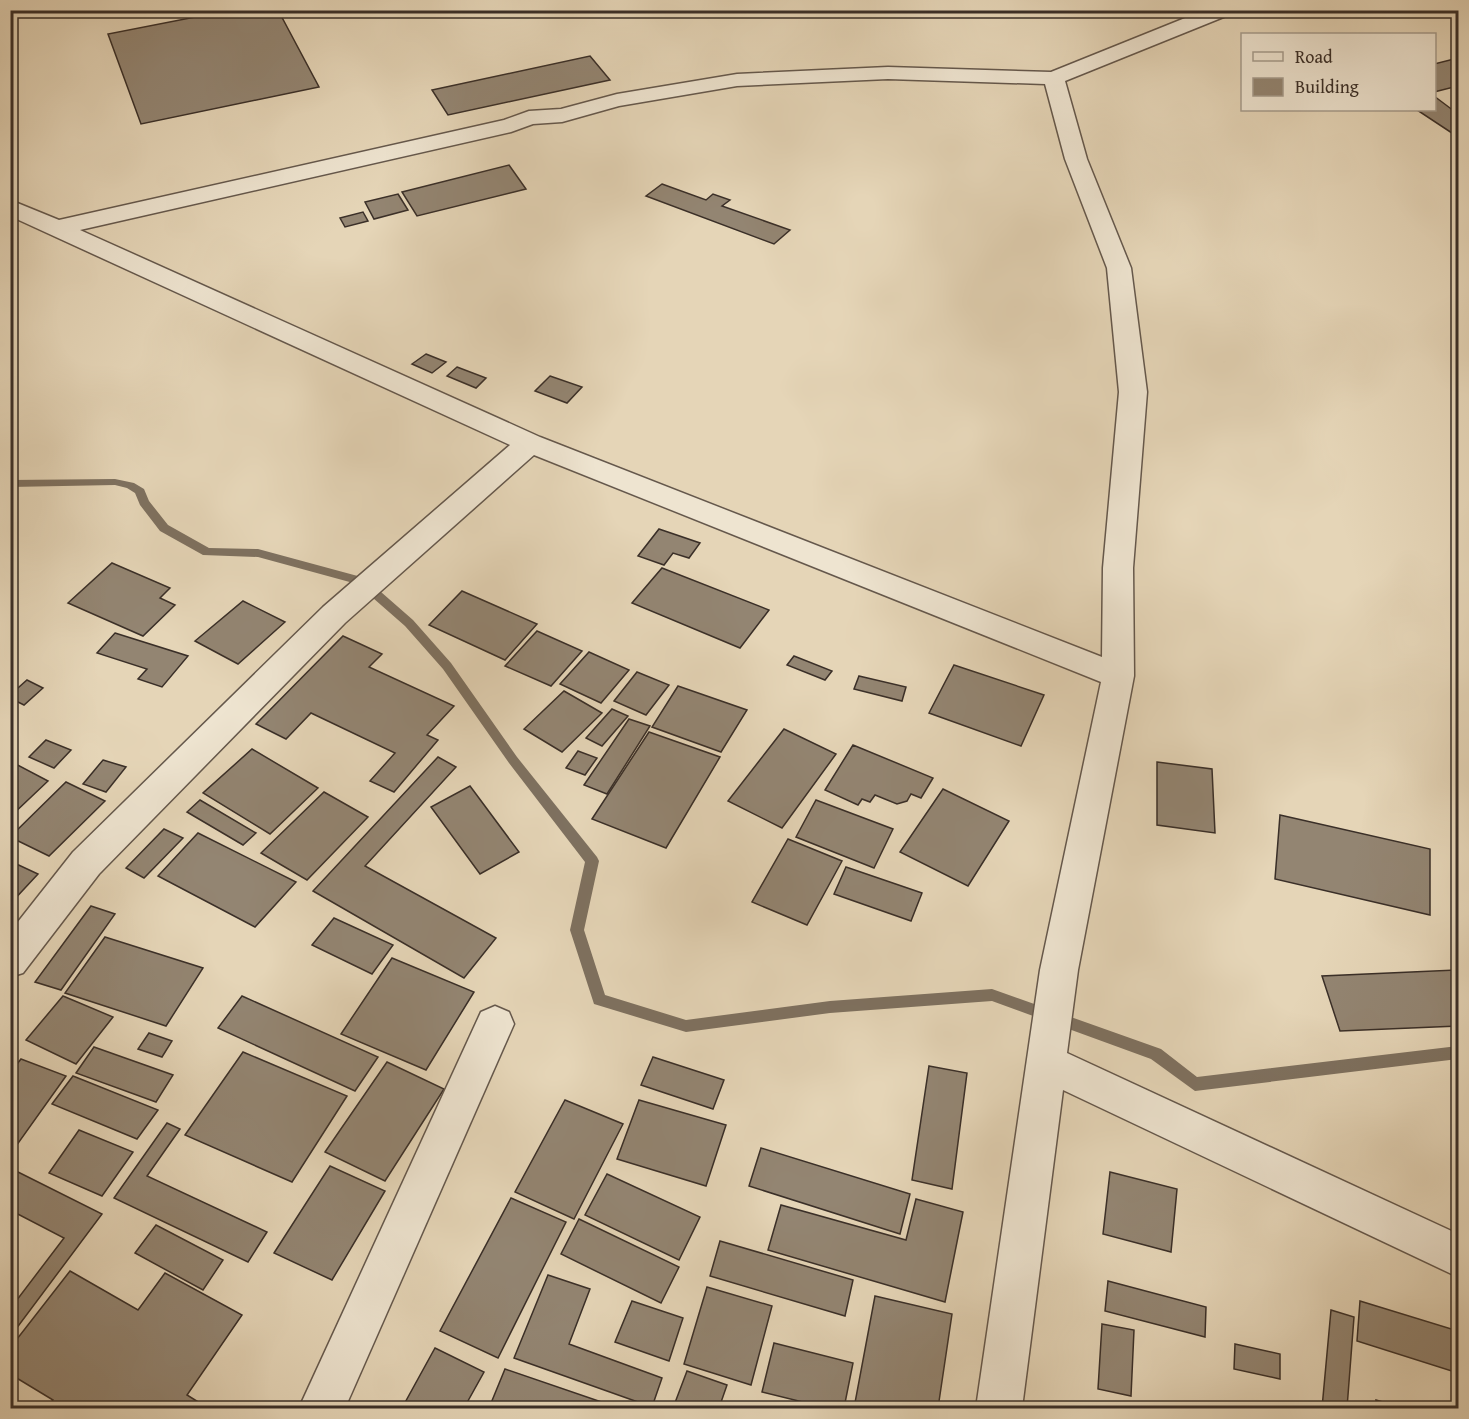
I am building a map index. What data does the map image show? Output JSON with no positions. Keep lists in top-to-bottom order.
{
  "legend": ["Road", "Building"]
}
